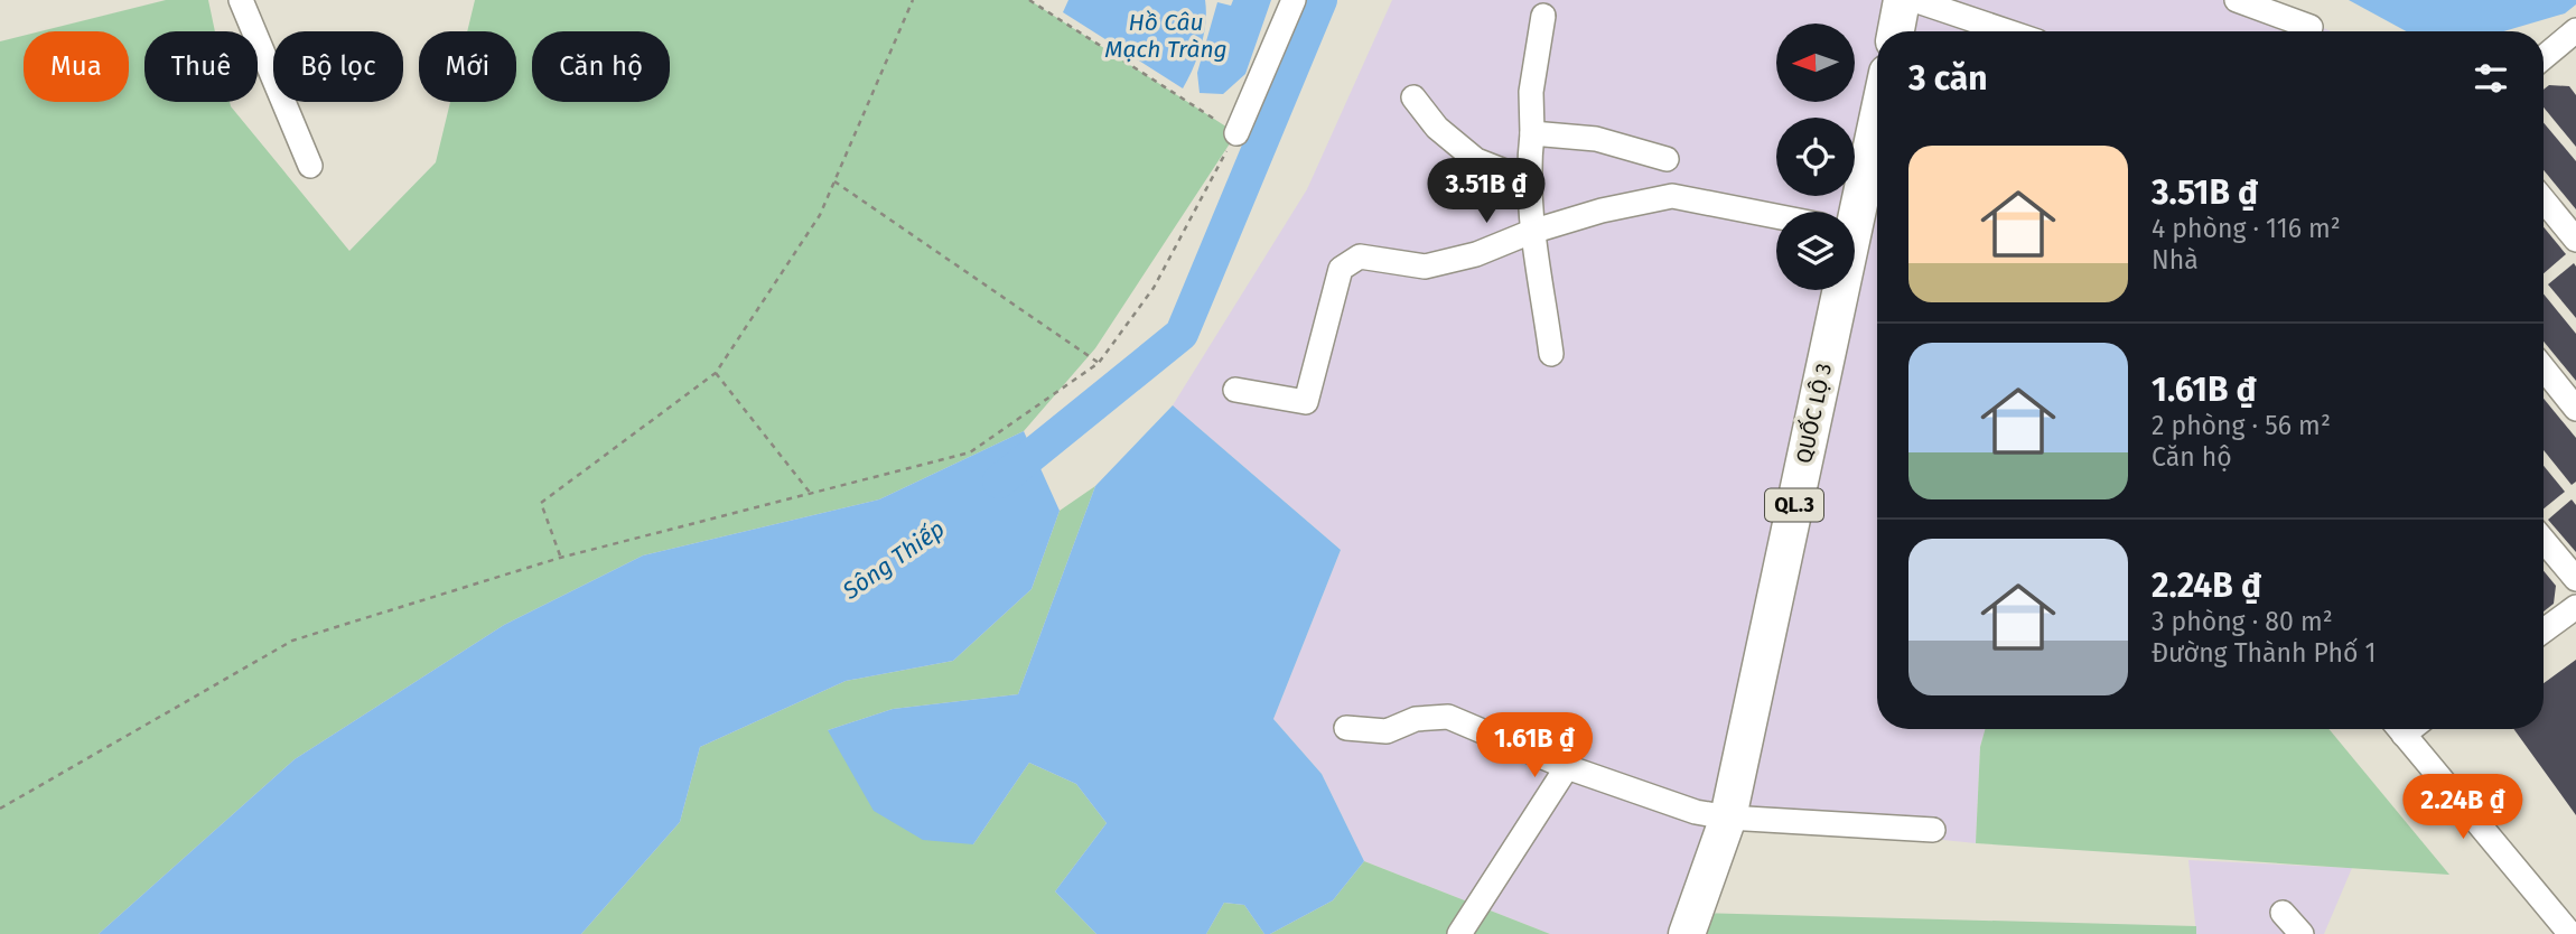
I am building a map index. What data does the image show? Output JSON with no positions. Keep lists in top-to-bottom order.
{
  "streets": {
    "highway": ["QUỐC LỘ 3", "QL.3"]
  },
  "water": ["Hồ Câu Mạch Tràng", "Sông Thiếp"],
  "north": "left",
  "page": {
    "chip": [
      "Mua",
      "Thuê",
      "Bộ lọc",
      "Mới",
      "Căn hộ"
    ],
    "heading": "3 căn",
    "list": [
      {
        "name": "3.51B ₫",
        "note": "4 phòng · 116 m² · Nhà"
      },
      {
        "name": "1.61B ₫",
        "note": "2 phòng · 56 m² · Căn hộ"
      },
      {
        "name": "2.24B ₫",
        "note": "3 phòng · 80 m² · Đường Thành Phố 1"
      }
    ],
    "price": ["3.51B ₫", "1.61B ₫", "2.24B ₫"]
  }
}
